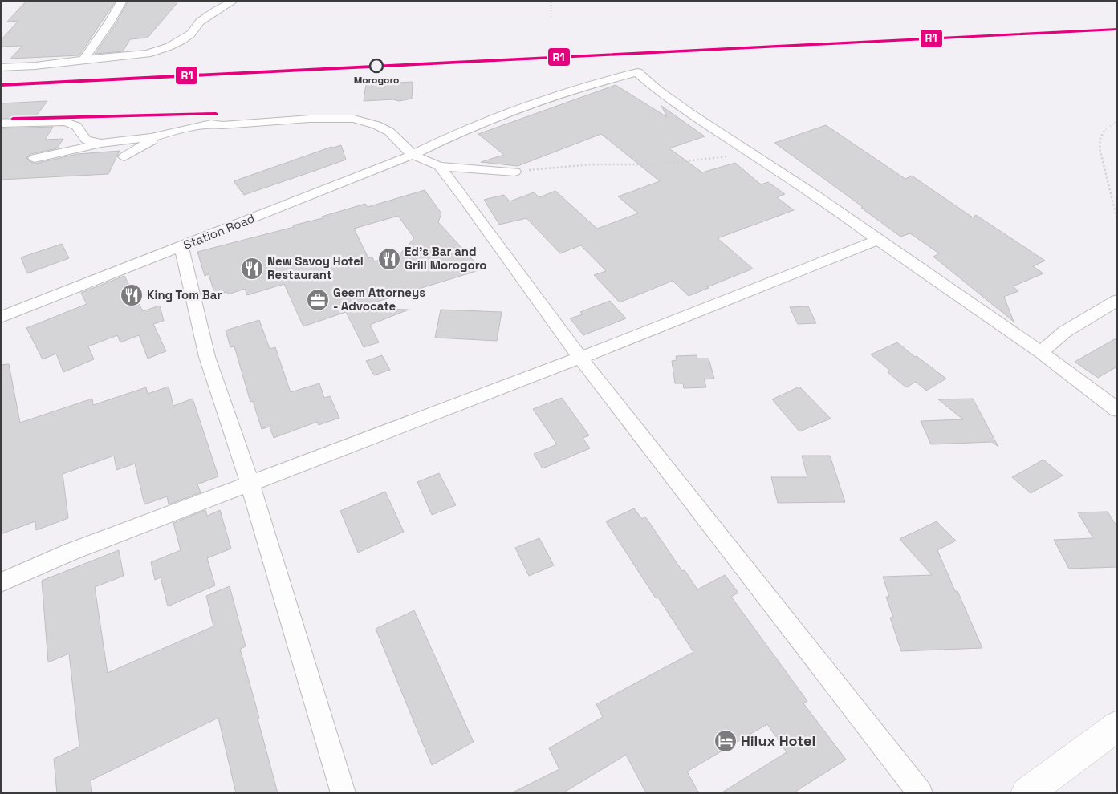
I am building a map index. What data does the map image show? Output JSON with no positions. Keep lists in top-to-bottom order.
{
  "streets": {
    "street": ["Station Road"]
  },
  "places": {
    "other": ["Morogoro"],
    "restaurant": ["Ed's Bar and Grill Morogoro", "New Savoy Hotel Restaurant", "King Tom Bar"],
    "office": ["Geem Attorneys - Advocate"],
    "hotel": ["Hilux Hotel"]
  },
  "lines": ["transit line R1"]
}
